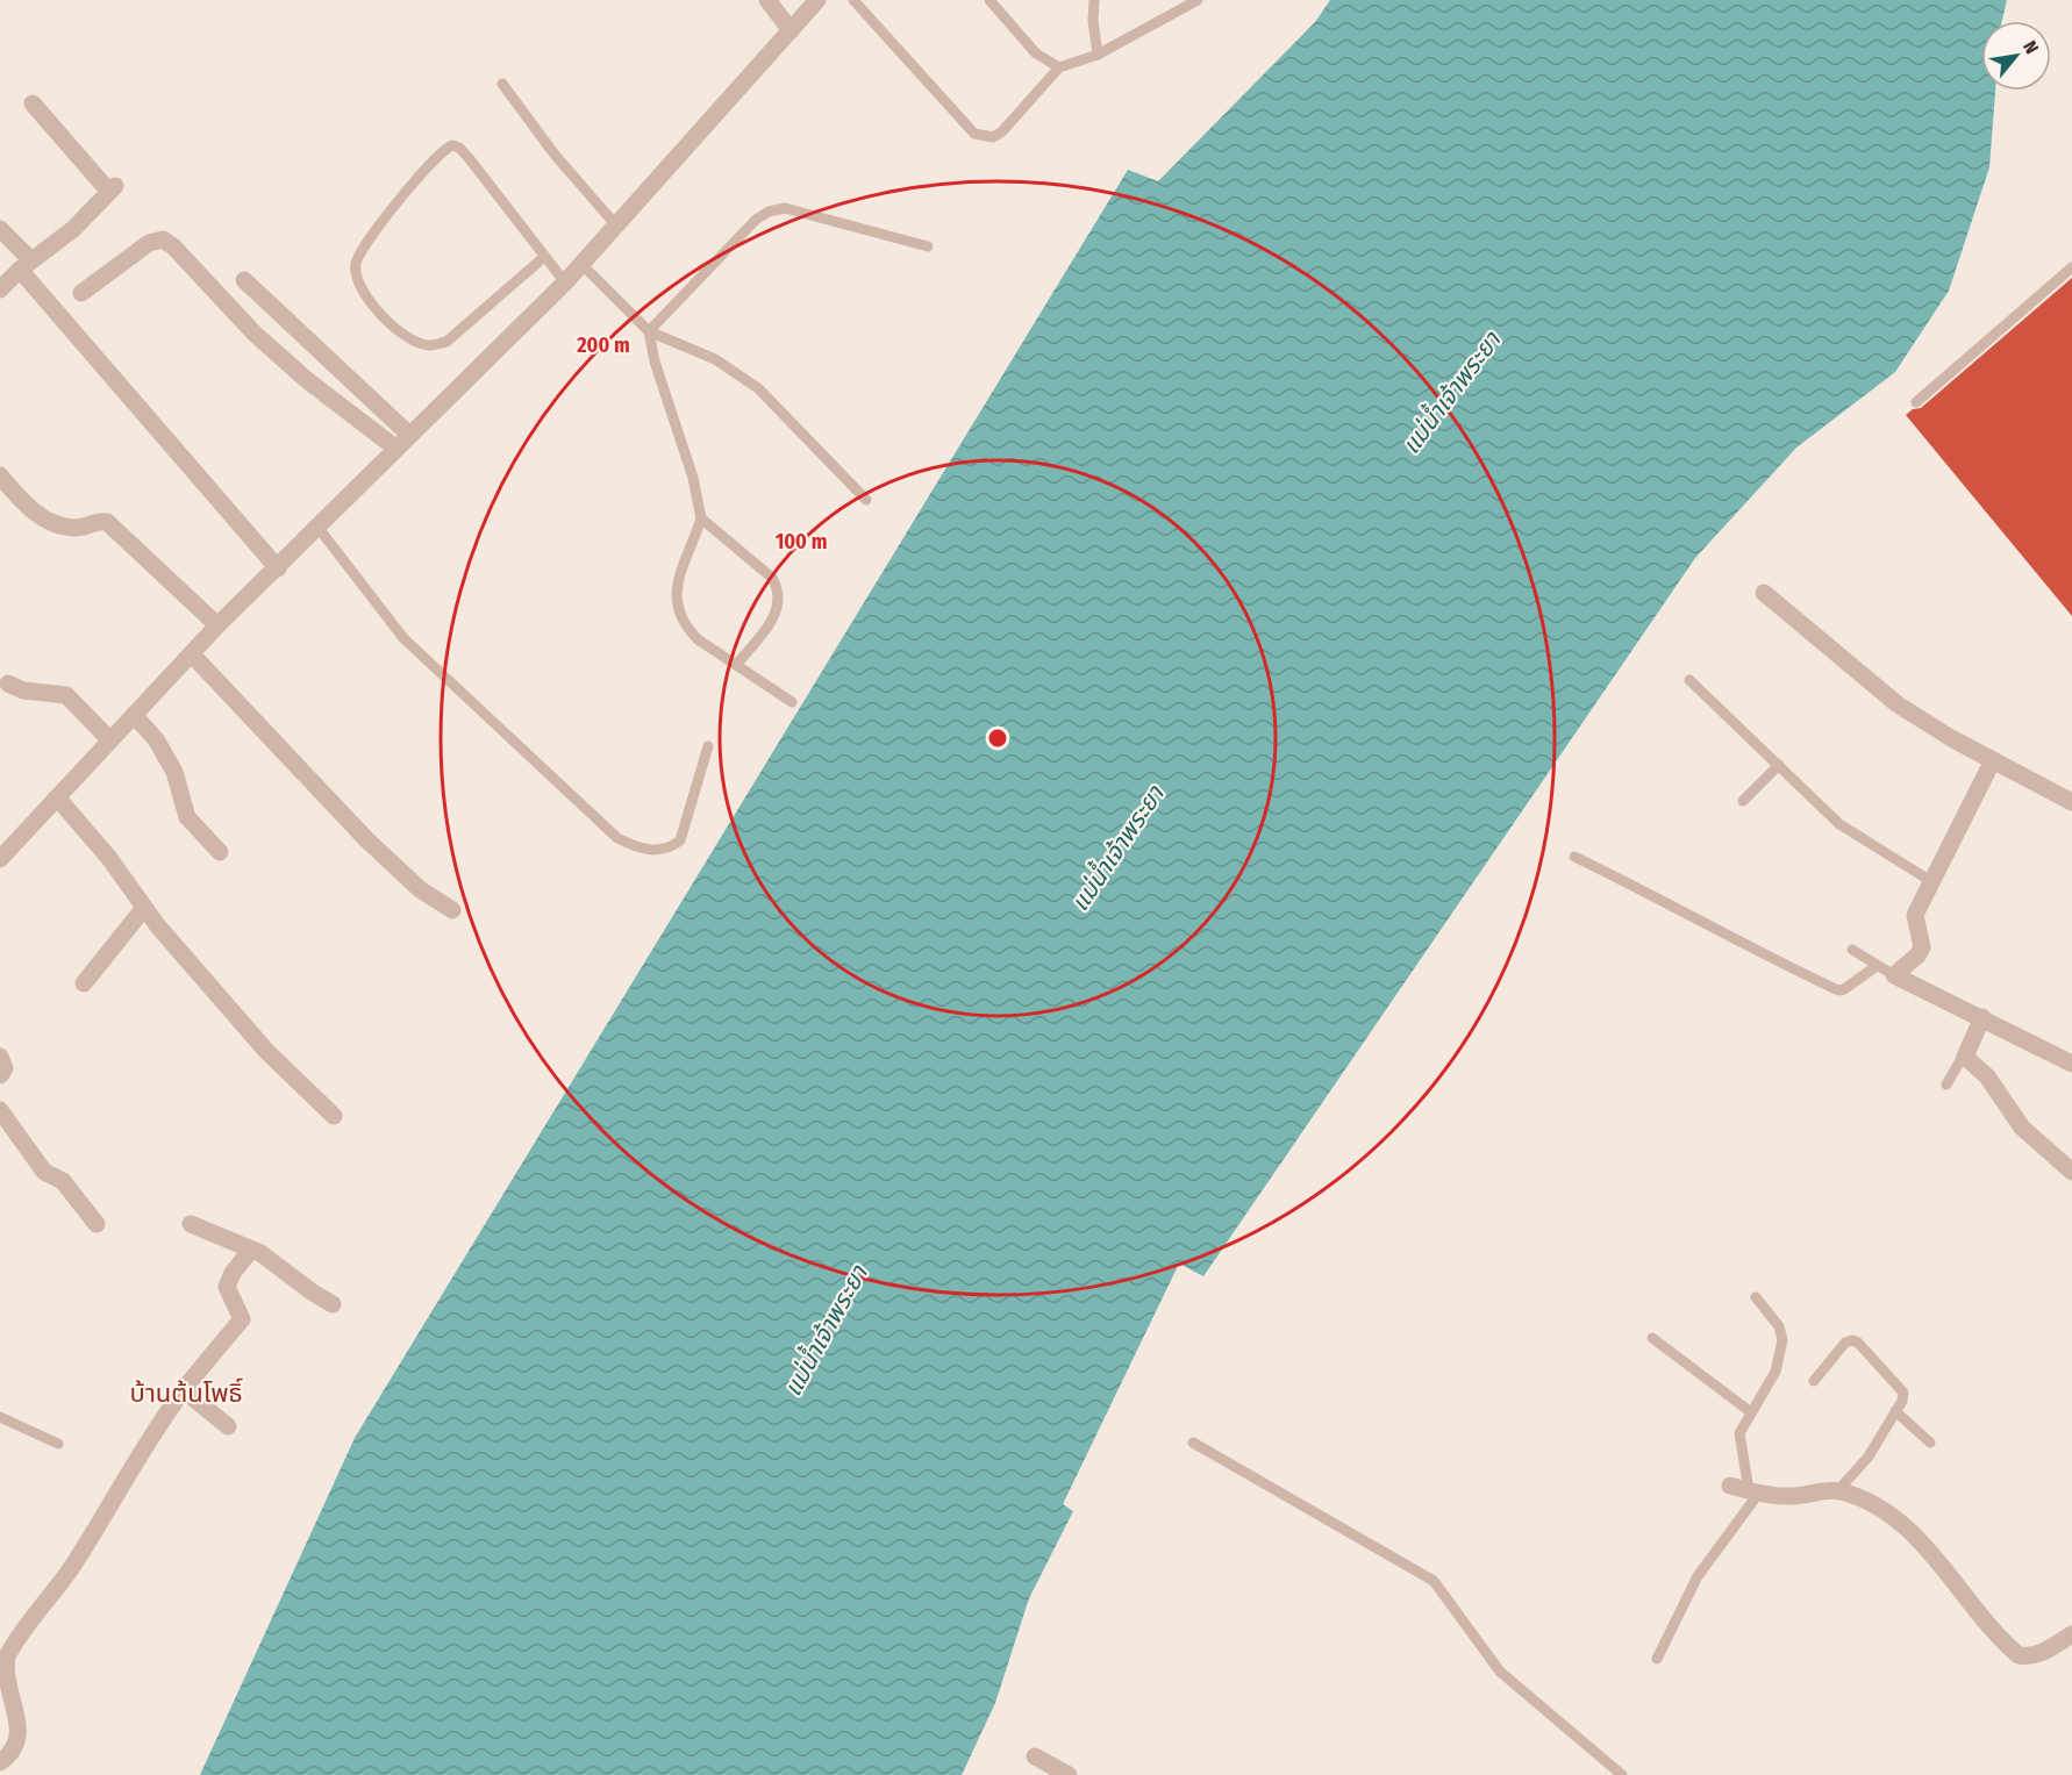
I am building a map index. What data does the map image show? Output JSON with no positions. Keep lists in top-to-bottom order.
{
  "districts": ["บ้านต้นโพธิ์"],
  "water": ["แม่น้ำเจ้าพระยา"],
  "north": "top right",
  "rings": ["200 m", "100 m"]
}
